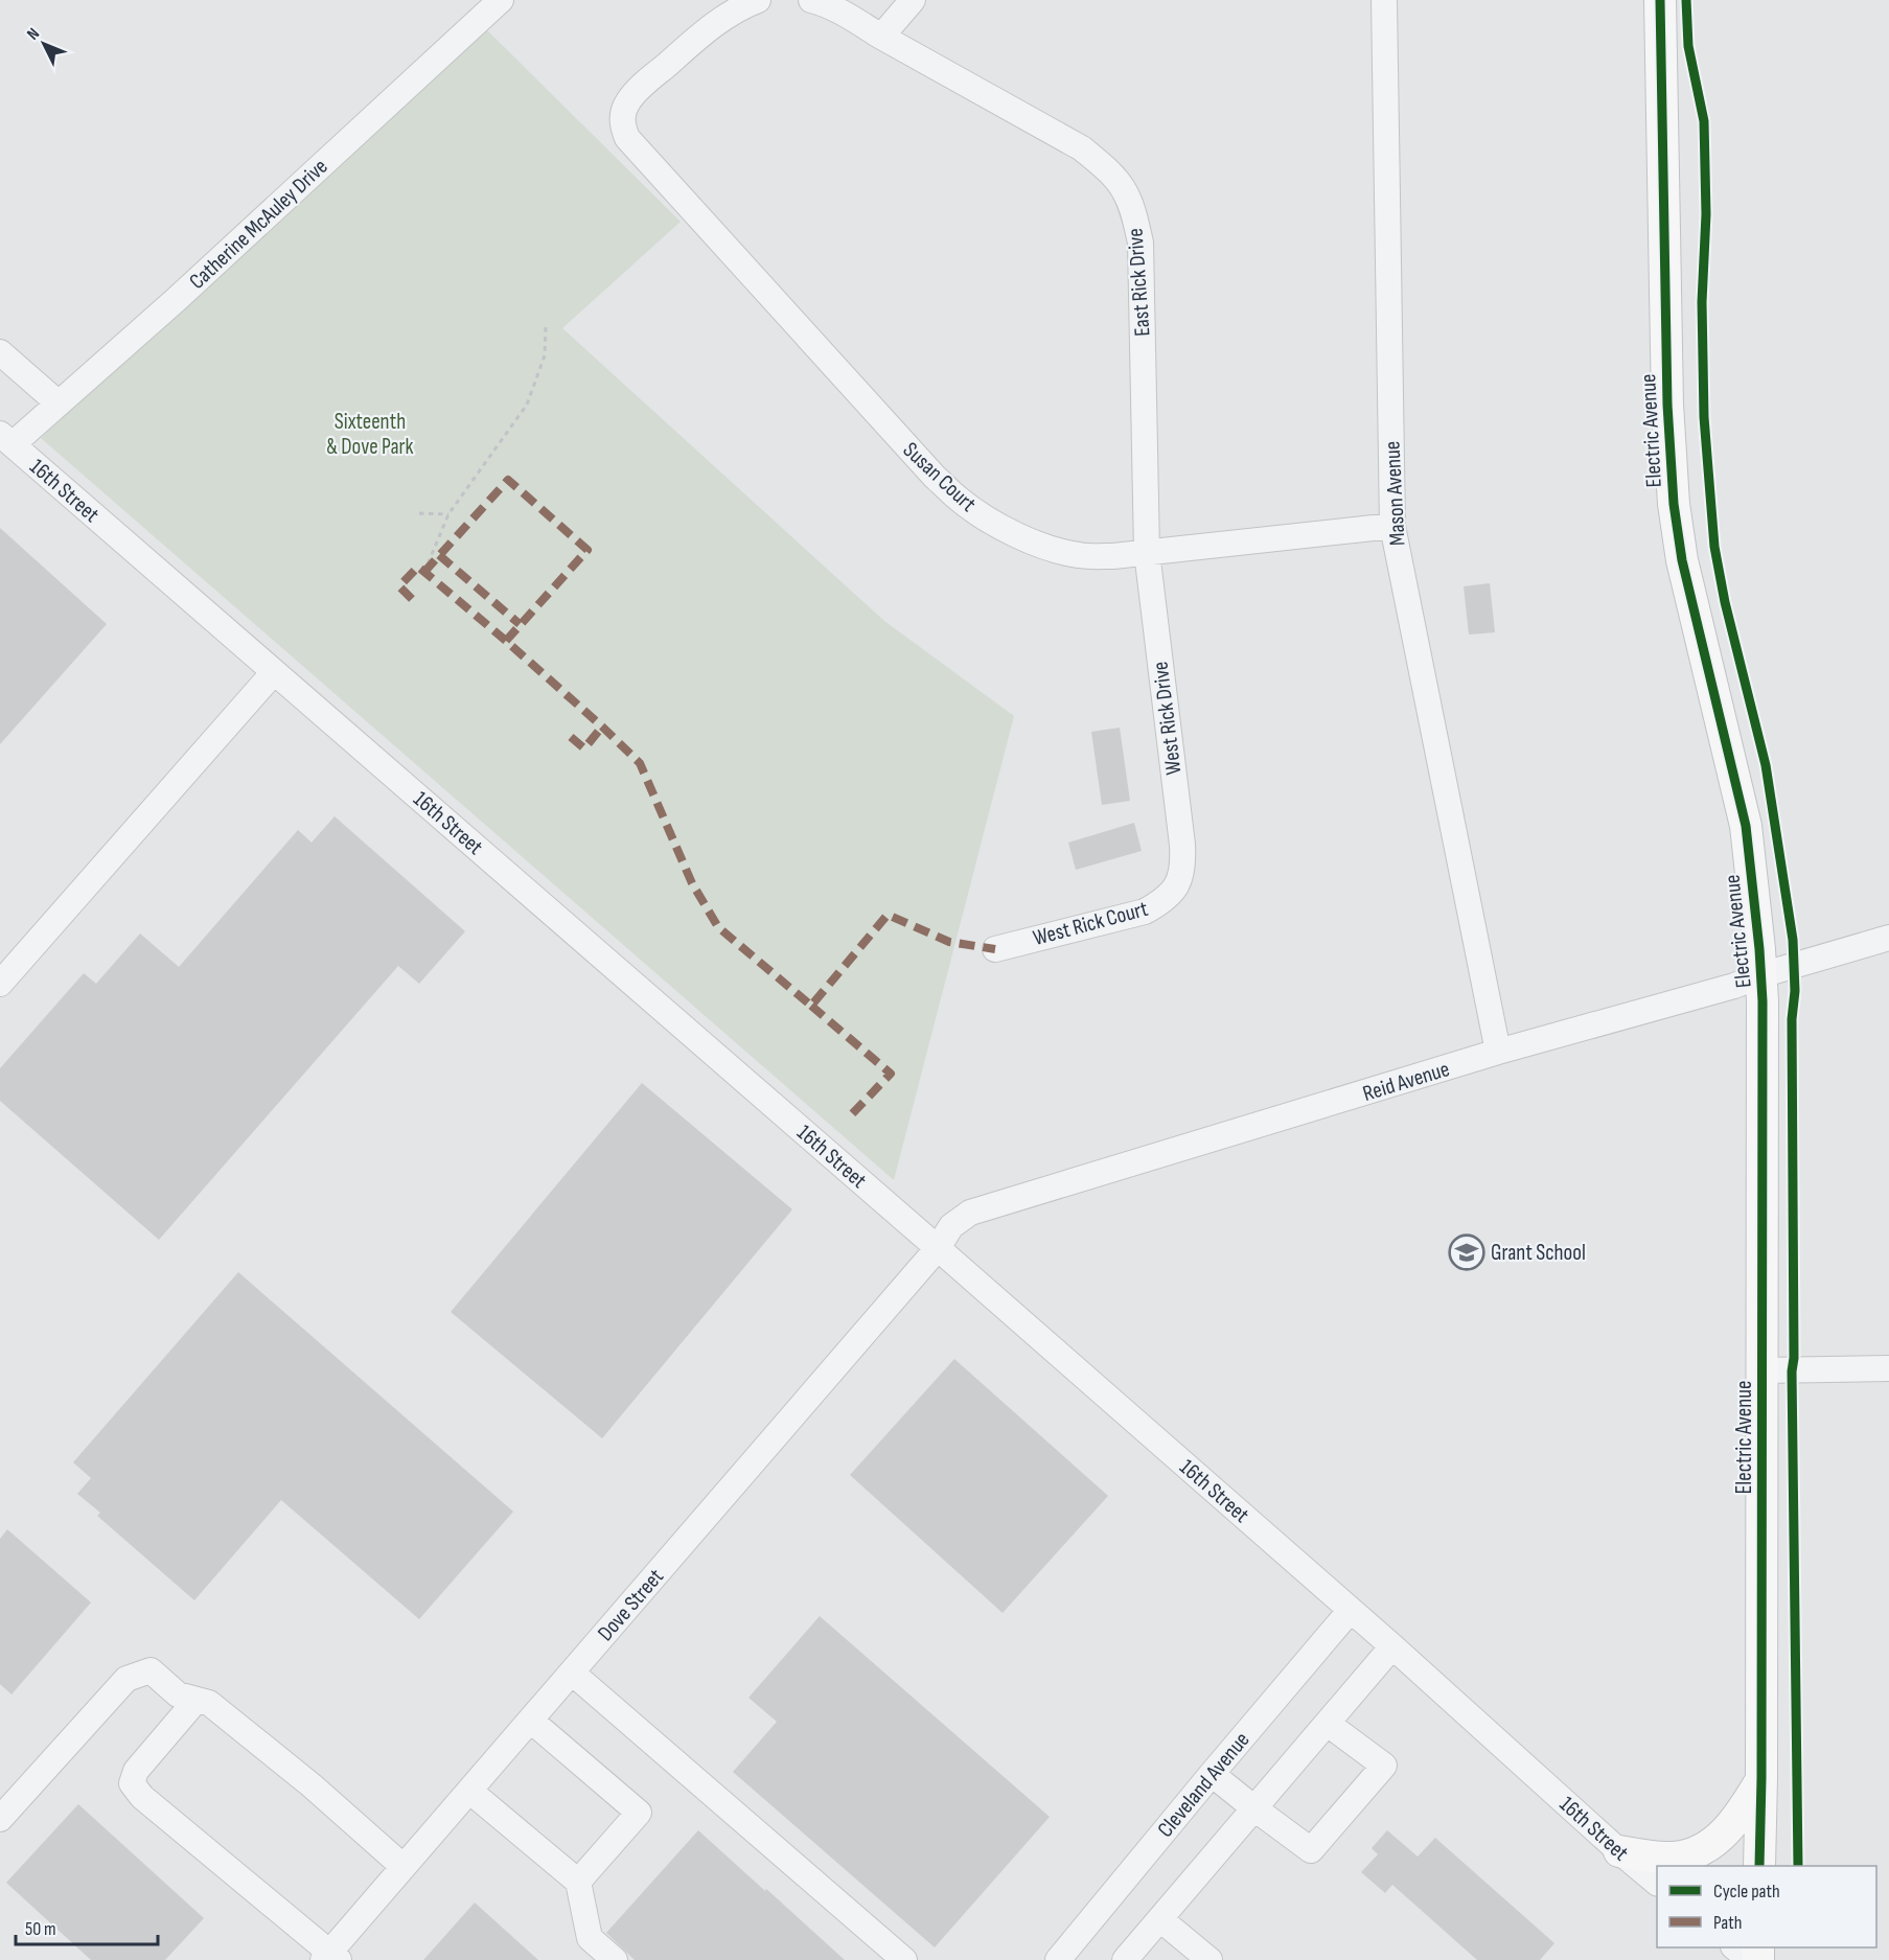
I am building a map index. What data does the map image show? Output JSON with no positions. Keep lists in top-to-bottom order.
{
  "streets": {
    "main road": ["Electric Avenue"],
    "street": [
      "Catherine McAuley Drive",
      "East Rick Drive",
      "Susan Court",
      "16th Street",
      "Mason Avenue",
      "West Rick Drive",
      "West Rick Court",
      "Reid Avenue",
      "Dove Street",
      "Cleveland Avenue"
    ]
  },
  "crossings": [
    ["Catherine McAuley Drive", "16th Street"],
    ["East Rick Drive", "Susan Court"],
    ["East Rick Drive", "West Rick Drive"],
    ["Electric Avenue", "Reid Avenue"],
    ["Susan Court", "Mason Avenue"],
    ["Susan Court", "West Rick Drive"],
    ["16th Street", "Reid Avenue"],
    ["16th Street", "Dove Street"],
    ["16th Street", "Cleveland Avenue"],
    ["Mason Avenue", "Reid Avenue"],
    ["West Rick Drive", "West Rick Court"],
    ["Reid Avenue", "Dove Street"]
  ],
  "parks": ["Sixteenth & Dove Park"],
  "places": {
    "school or university": ["Grant School"]
  },
  "legend": ["Cycle path", "Path"],
  "scale_bar": "50 m",
  "north": "top left"
}
